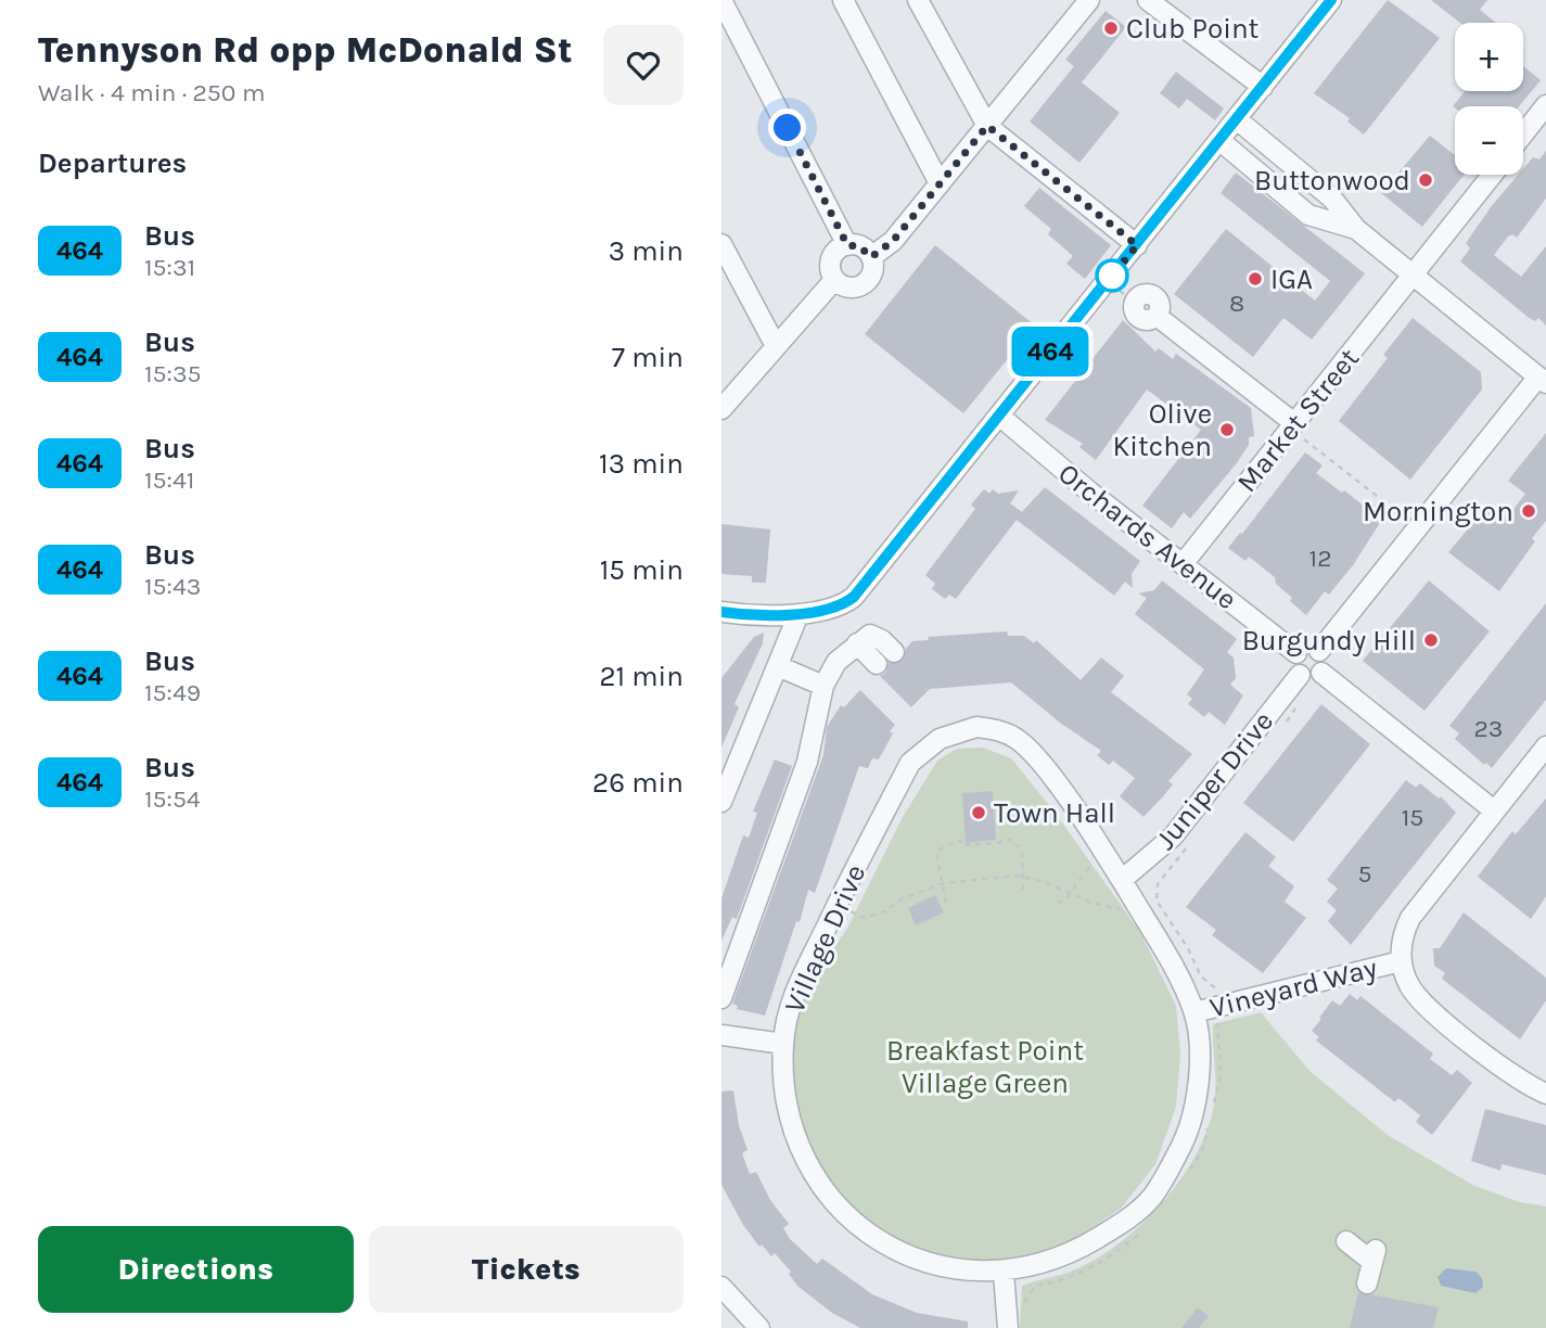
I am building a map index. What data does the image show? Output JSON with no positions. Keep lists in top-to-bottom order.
{
  "streets": {
    "street": [
      "Market Street",
      "Orchards Avenue",
      "Juniper Drive",
      "Village Drive",
      "Vineyard Way"
    ]
  },
  "crossings": [
    ["Market Street", "Orchards Avenue"],
    ["Orchards Avenue", "Juniper Drive"],
    ["Juniper Drive", "Village Drive"],
    ["Village Drive", "Vineyard Way"]
  ],
  "parks": ["Breakfast Point Village Green"],
  "places": [
    "Club Point",
    "Buttonwood",
    "IGA",
    "Olive Kitchen",
    "Mornington",
    "Burgundy Hill",
    "Town Hall"
  ],
  "lines": ["bus line 464"],
  "house_numbers": [
    "8",
    "12",
    "23",
    "15",
    "5"
  ],
  "page": {
    "heading": [
      ["Tennyson Rd opp McDonald St", "Walk · 4 min · 250 m"],
      "Departures"
    ],
    "on_map": "464",
    "map_buttons": ["+", "−"],
    "list": [
      {
        "mark": "464",
        "name": "Bus",
        "note": "15:31",
        "value": "3 min"
      },
      {
        "mark": "464",
        "name": "Bus",
        "note": "15:35",
        "value": "7 min"
      },
      {
        "mark": "464",
        "name": "Bus",
        "note": "15:41",
        "value": "13 min"
      },
      {
        "mark": "464",
        "name": "Bus",
        "note": "15:43",
        "value": "15 min"
      },
      {
        "mark": "464",
        "name": "Bus",
        "note": "15:49",
        "value": "21 min"
      },
      {
        "mark": "464",
        "name": "Bus",
        "note": "15:54",
        "value": "26 min"
      }
    ],
    "buttons": ["Directions", "Tickets"]
  }
}
